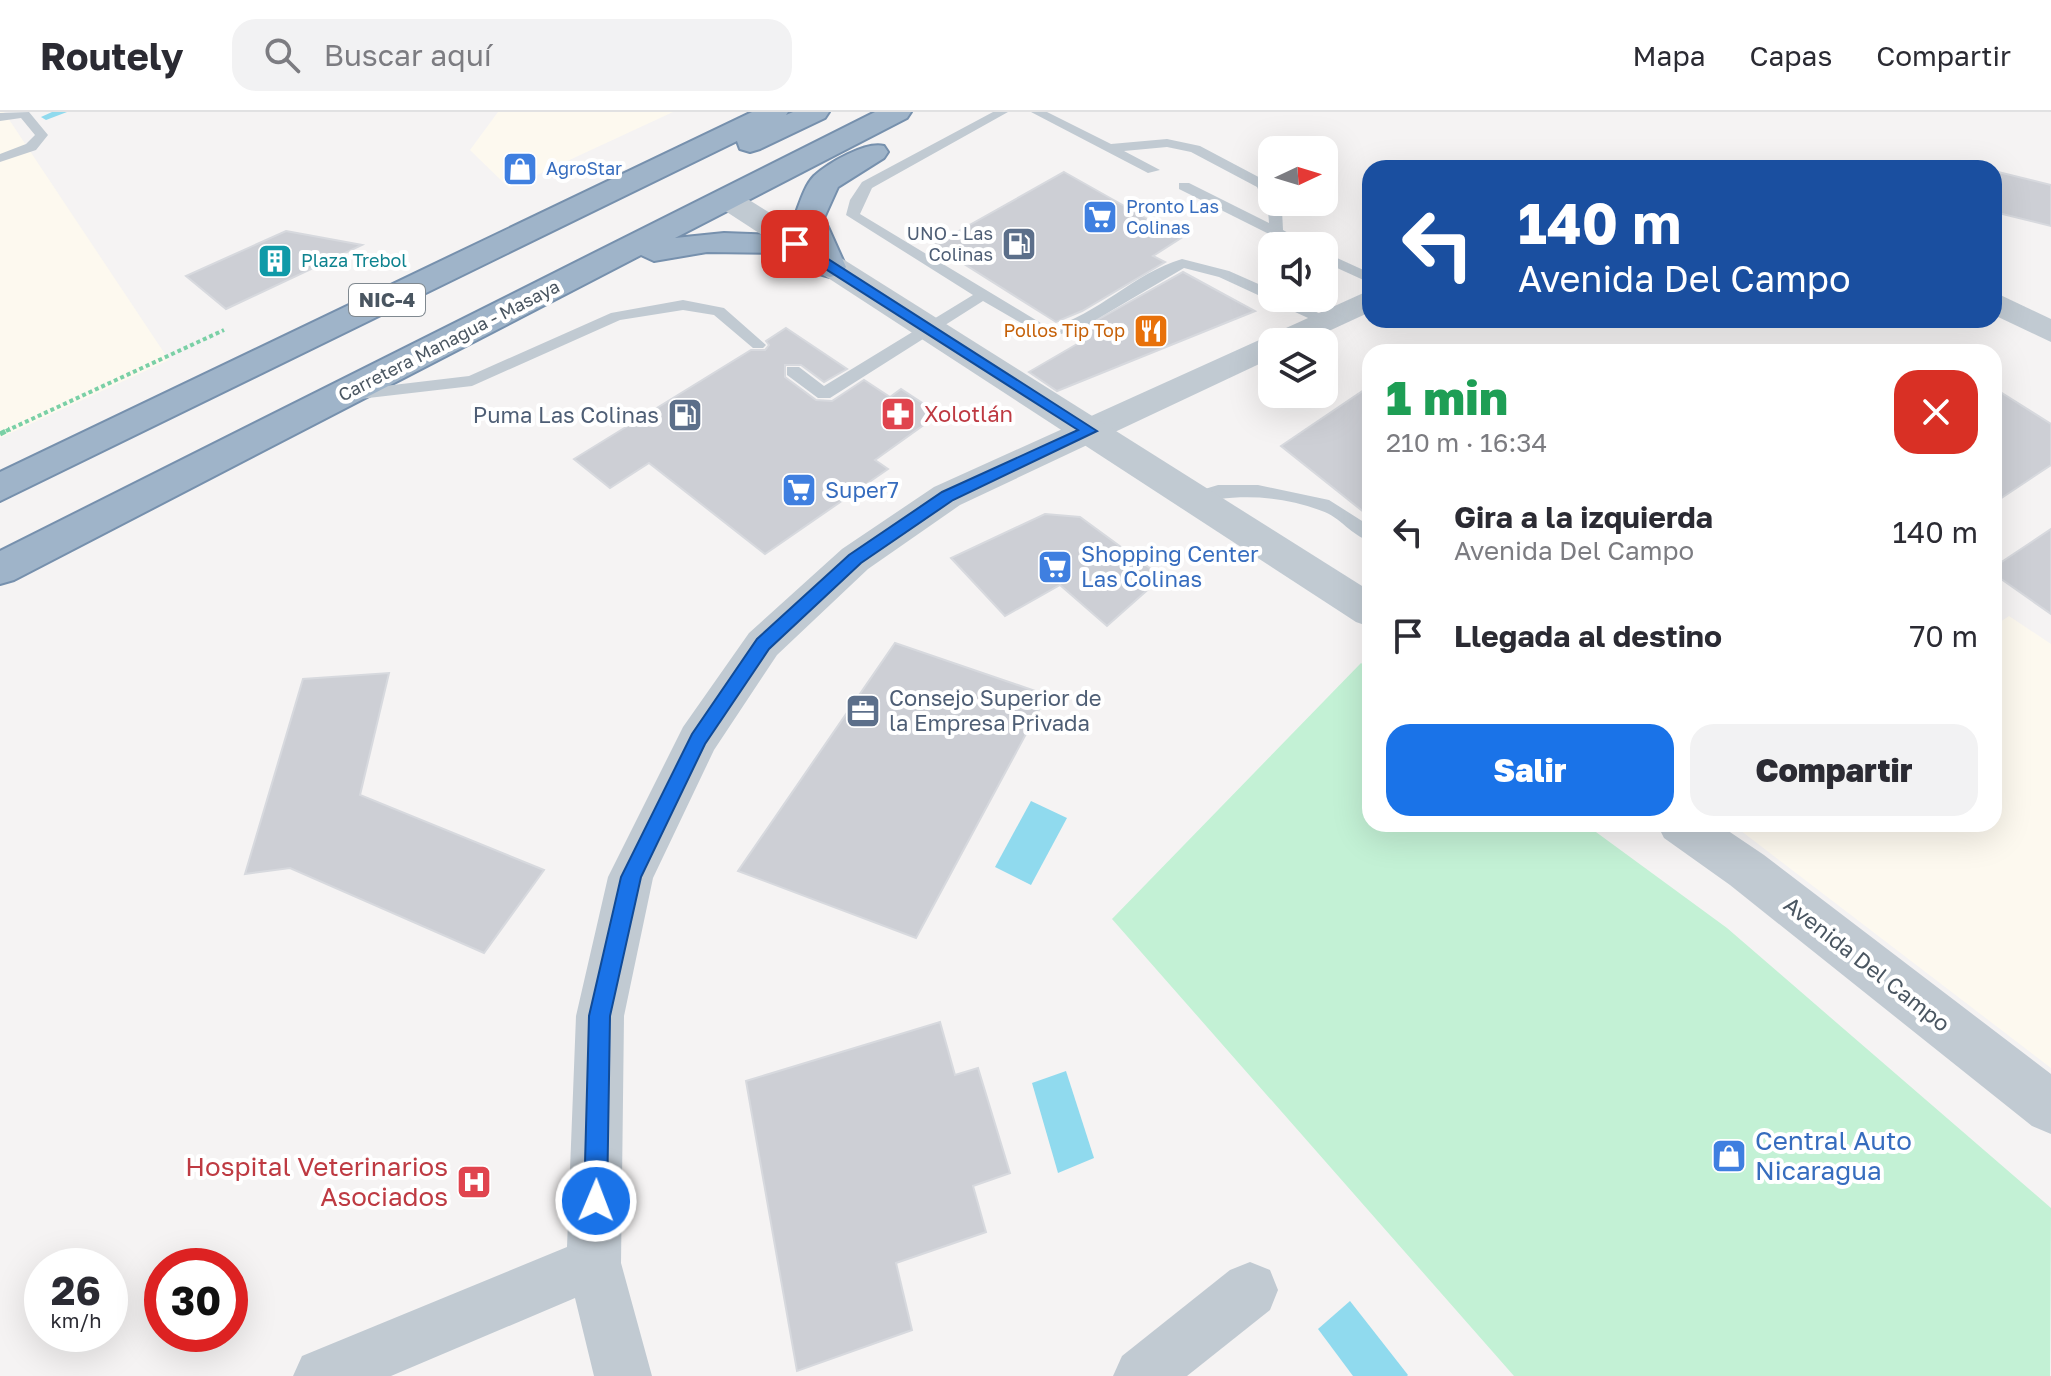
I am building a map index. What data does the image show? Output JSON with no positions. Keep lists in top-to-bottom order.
{
  "streets": {
    "highway": ["NIC-4", "Carretera Managua - Masaya"],
    "street": ["Avenida Del Campo"]
  },
  "places": {
    "shop": ["AgroStar", "Central Auto Nicaragua"],
    "supermarket": ["Pronto Las Colinas", "Super7", "Shopping Center Las Colinas"],
    "fuel station": ["UNO - Las Colinas", "Puma Las Colinas"],
    "building": ["Plaza Trebol"],
    "restaurant": ["Pollos Tip Top"],
    "pharmacy": ["Xolotlán"],
    "office": ["Consejo Superior de la Empresa Privada"],
    "hospital": ["Hospital Veterinarios Asociados"]
  },
  "north": "right",
  "page": {
    "header": "Routely",
    "search": "Buscar aquí",
    "nav": ["Mapa", "Capas", "Compartir"],
    "turn": ["140 m", "Avenida Del Campo"],
    "heading": ["1 min", "210 m · 16:34"],
    "list": [
      {
        "name": "Gira a la izquierda",
        "note": "Avenida Del Campo",
        "value": "140 m"
      },
      {
        "name": "Llegada al destino",
        "value": "70 m"
      }
    ],
    "buttons": ["Salir", "Compartir"],
    "speed": "26 km/h",
    "limit": "30"
  }
}
